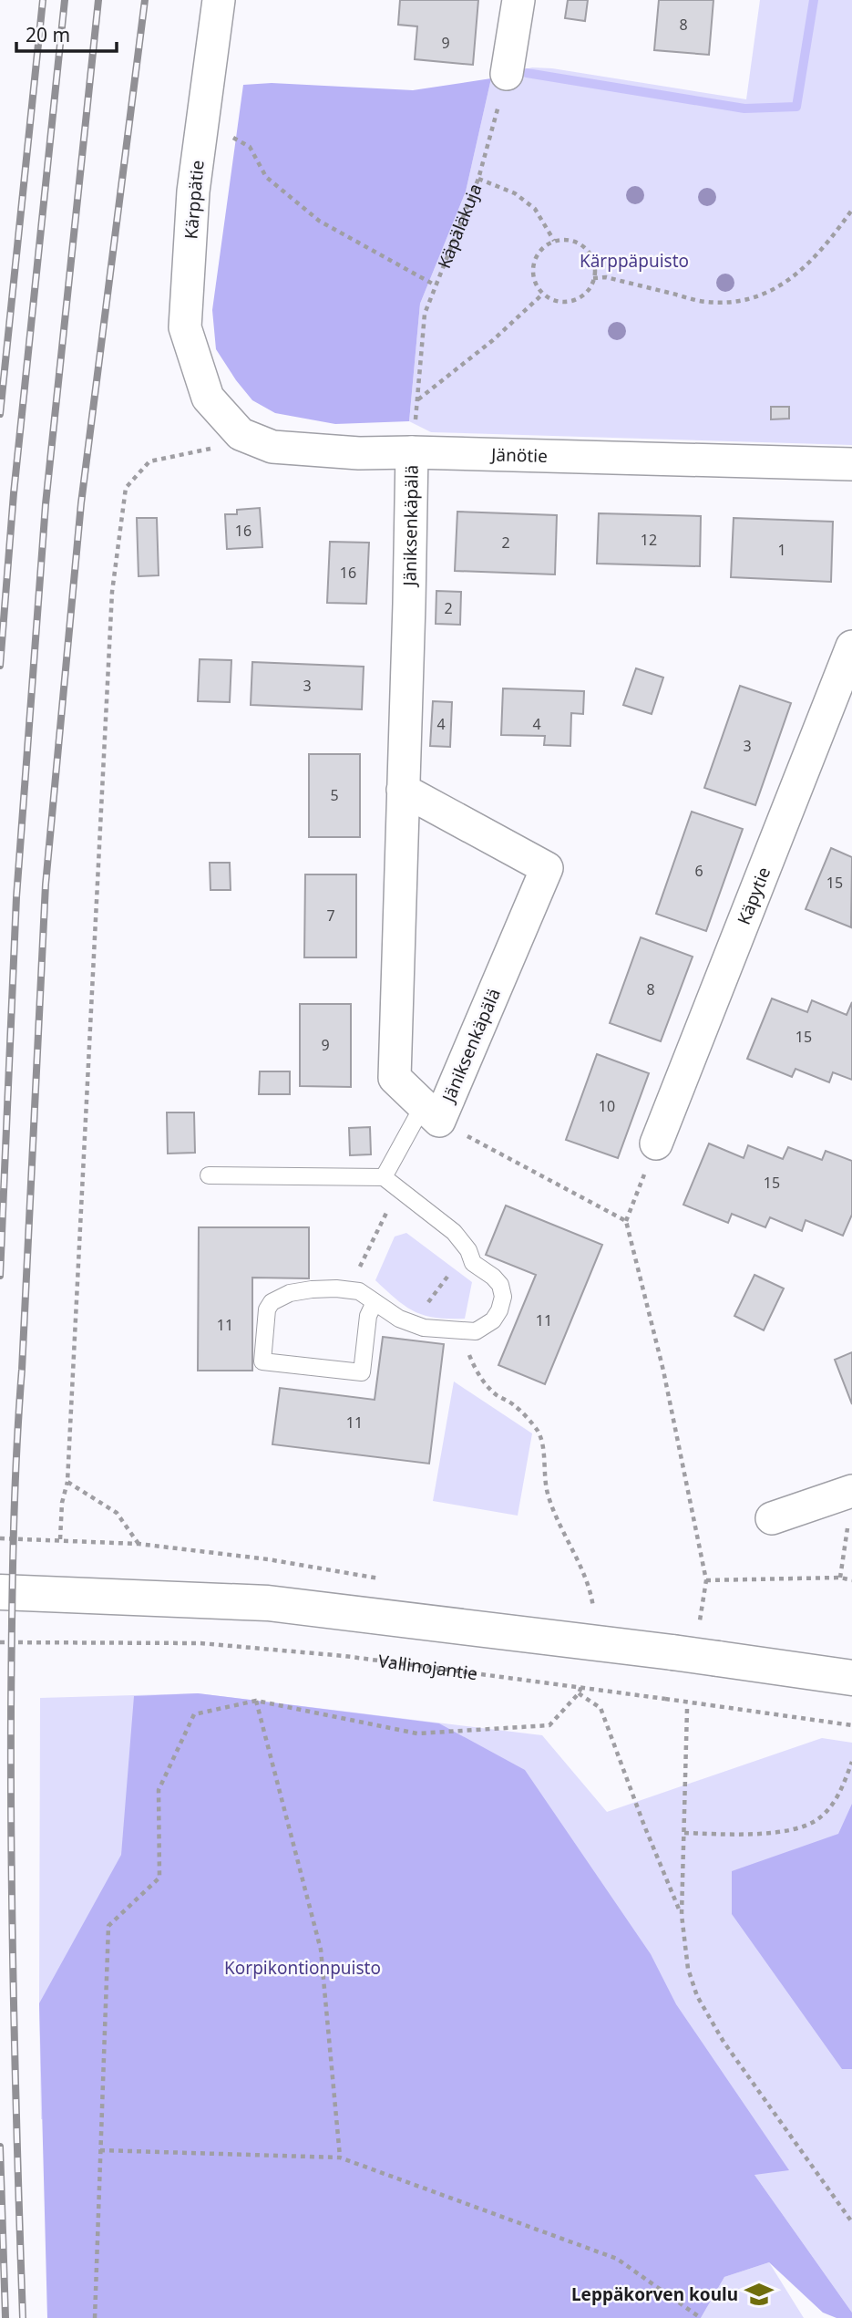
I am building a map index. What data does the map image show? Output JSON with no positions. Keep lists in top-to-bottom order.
{
  "streets": {
    "street": [
      "Kärppätie",
      "Jänötie",
      "Jäniksenkäpälä",
      "Käpytie"
    ],
    "path": ["Käpäläkuja", "Vallinojantie"]
  },
  "crossings": [
    ["Kärppätie", "Jänötie"],
    ["Käpäläkuja", "Jänötie"],
    ["Käpäläkuja", "Jäniksenkäpälä"],
    ["Jänötie", "Jäniksenkäpälä"]
  ],
  "parks": ["Kärppäpuisto", "Korpikontionpuisto"],
  "places": {
    "school or university": ["Leppäkorven koulu"]
  },
  "house_numbers": [
    "8",
    "9",
    "16",
    "12",
    "2",
    "1",
    "16",
    "2",
    "3",
    "4",
    "4",
    "3",
    "5",
    "6",
    "15",
    "7",
    "8",
    "15",
    "9",
    "10",
    "15",
    "11",
    "11",
    "11"
  ],
  "scale_bar": "20 m"
}
